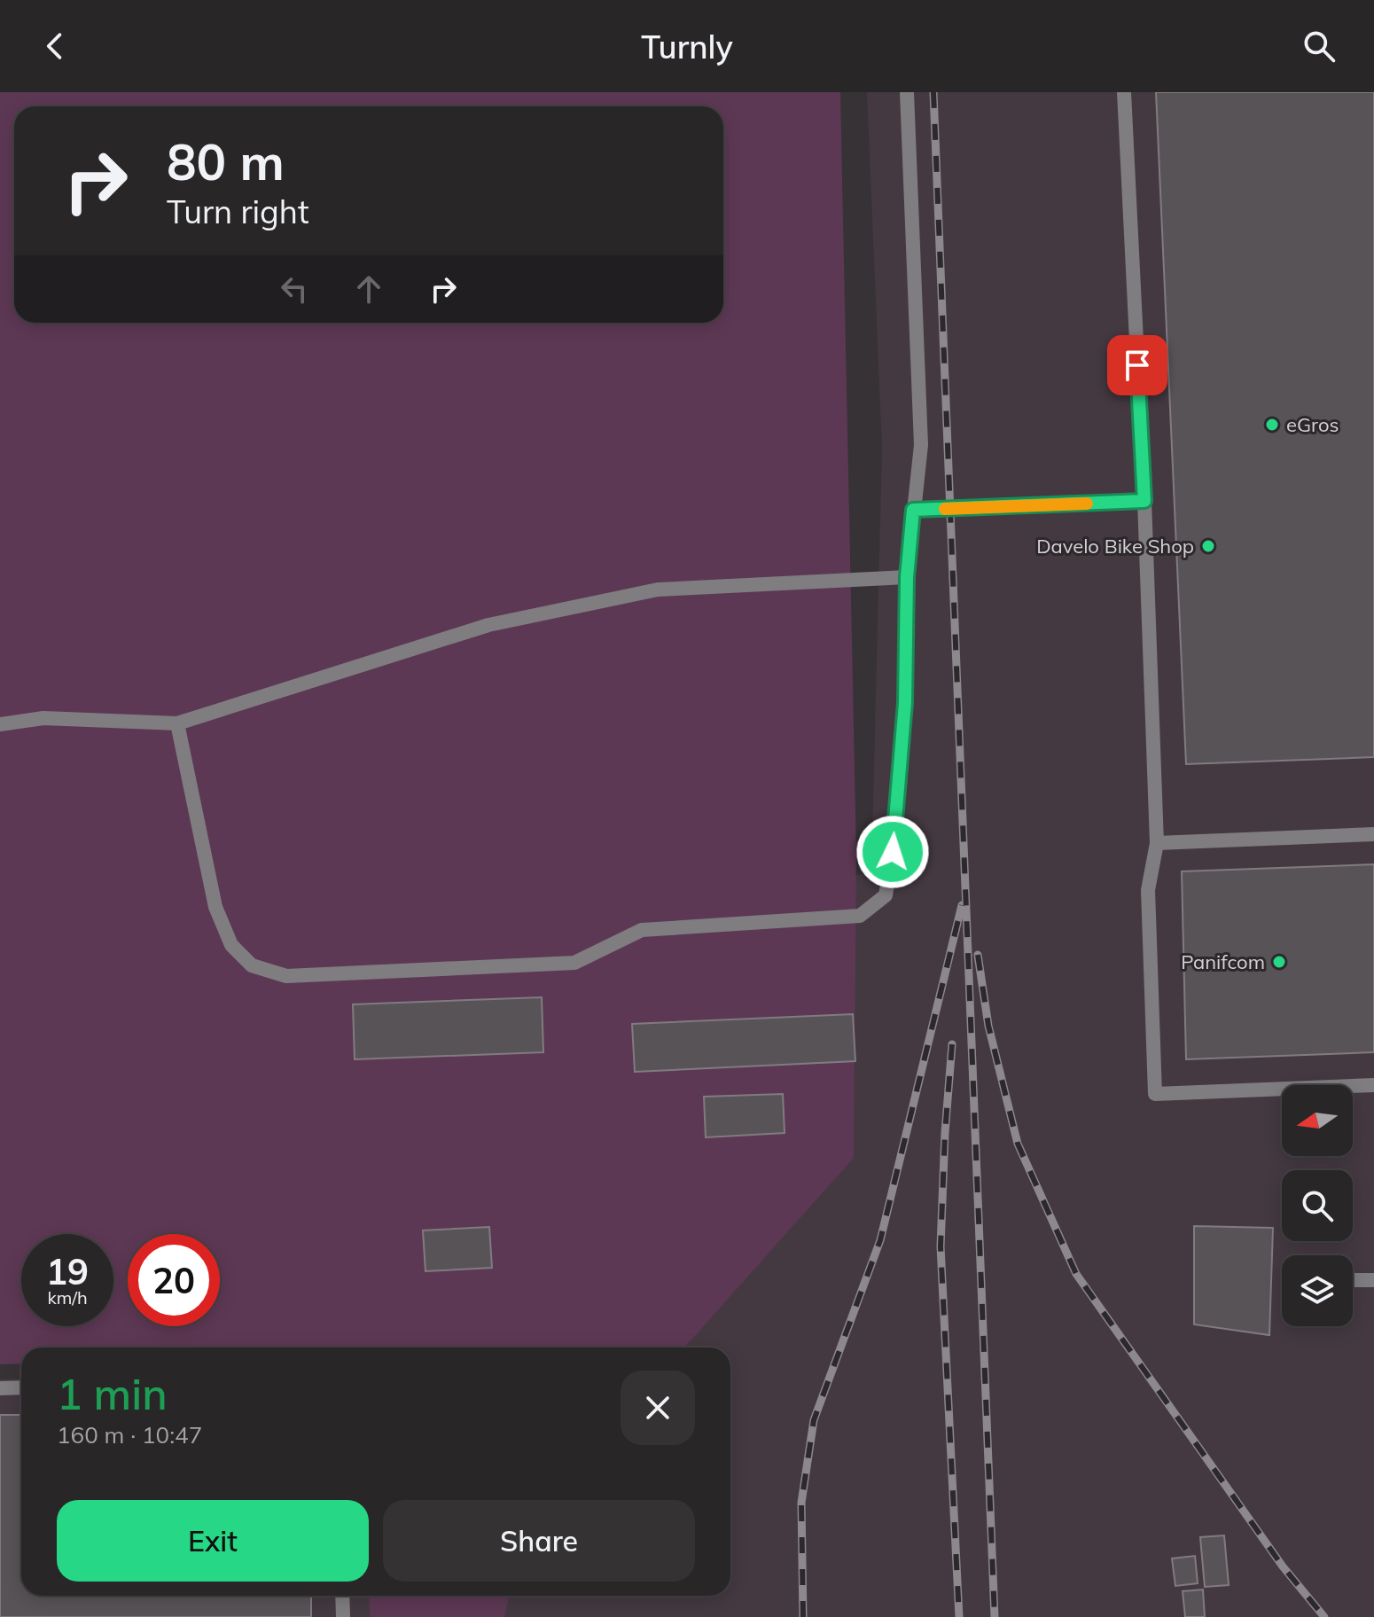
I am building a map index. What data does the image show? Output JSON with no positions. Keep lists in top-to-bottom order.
{
  "places": ["eGros", "Davelo Bike Shop", "Panifcom"],
  "north": "left",
  "page": {
    "header": "Turnly",
    "turn": ["80 m", "Turn right"],
    "speed": "19 km/h",
    "limit": "20",
    "heading": ["1 min", "160 m · 10:47"],
    "buttons": ["Exit", "Share"]
  }
}
